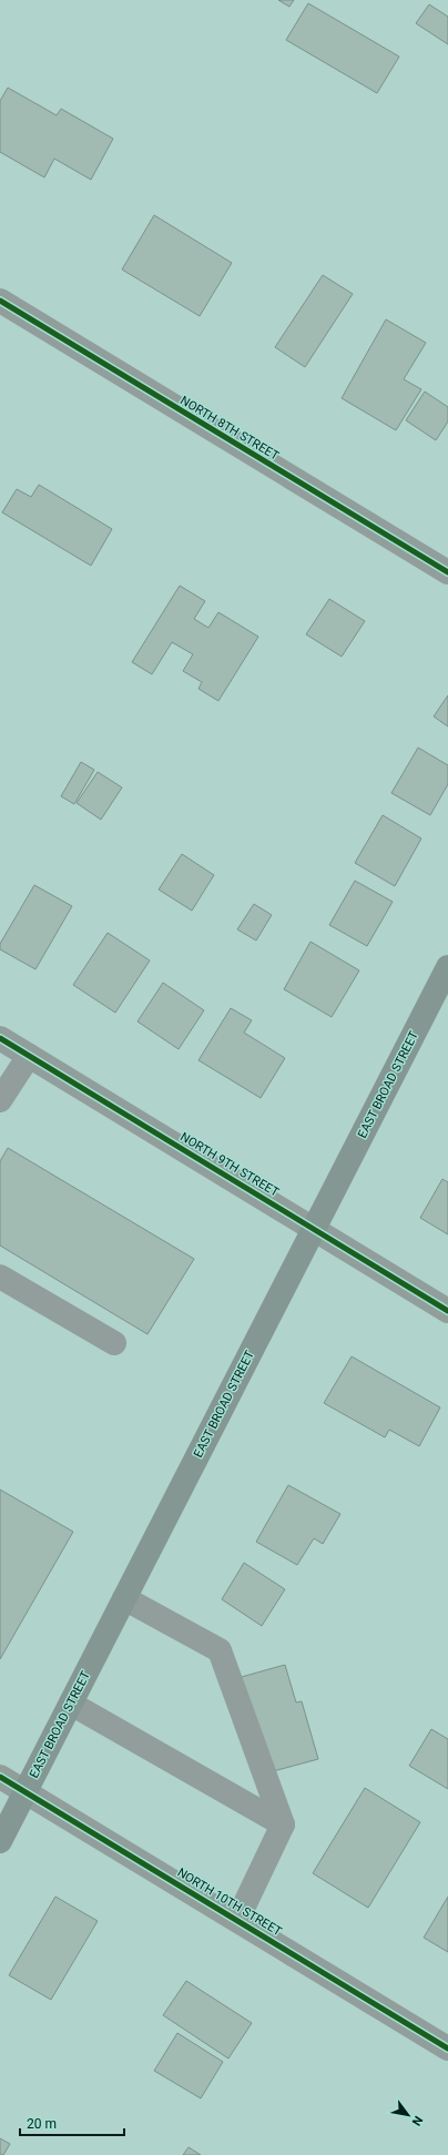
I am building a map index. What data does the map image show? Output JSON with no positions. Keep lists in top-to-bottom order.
{
  "streets": {
    "main road": ["EAST BROAD STREET"],
    "street": ["NORTH 8TH STREET", "NORTH 9TH STREET", "NORTH 10TH STREET"]
  },
  "crossings": [
    ["EAST BROAD STREET", "NORTH 9TH STREET"],
    ["EAST BROAD STREET", "NORTH 10TH STREET"]
  ],
  "scale_bar": "20 m",
  "north": "bottom right"
}
